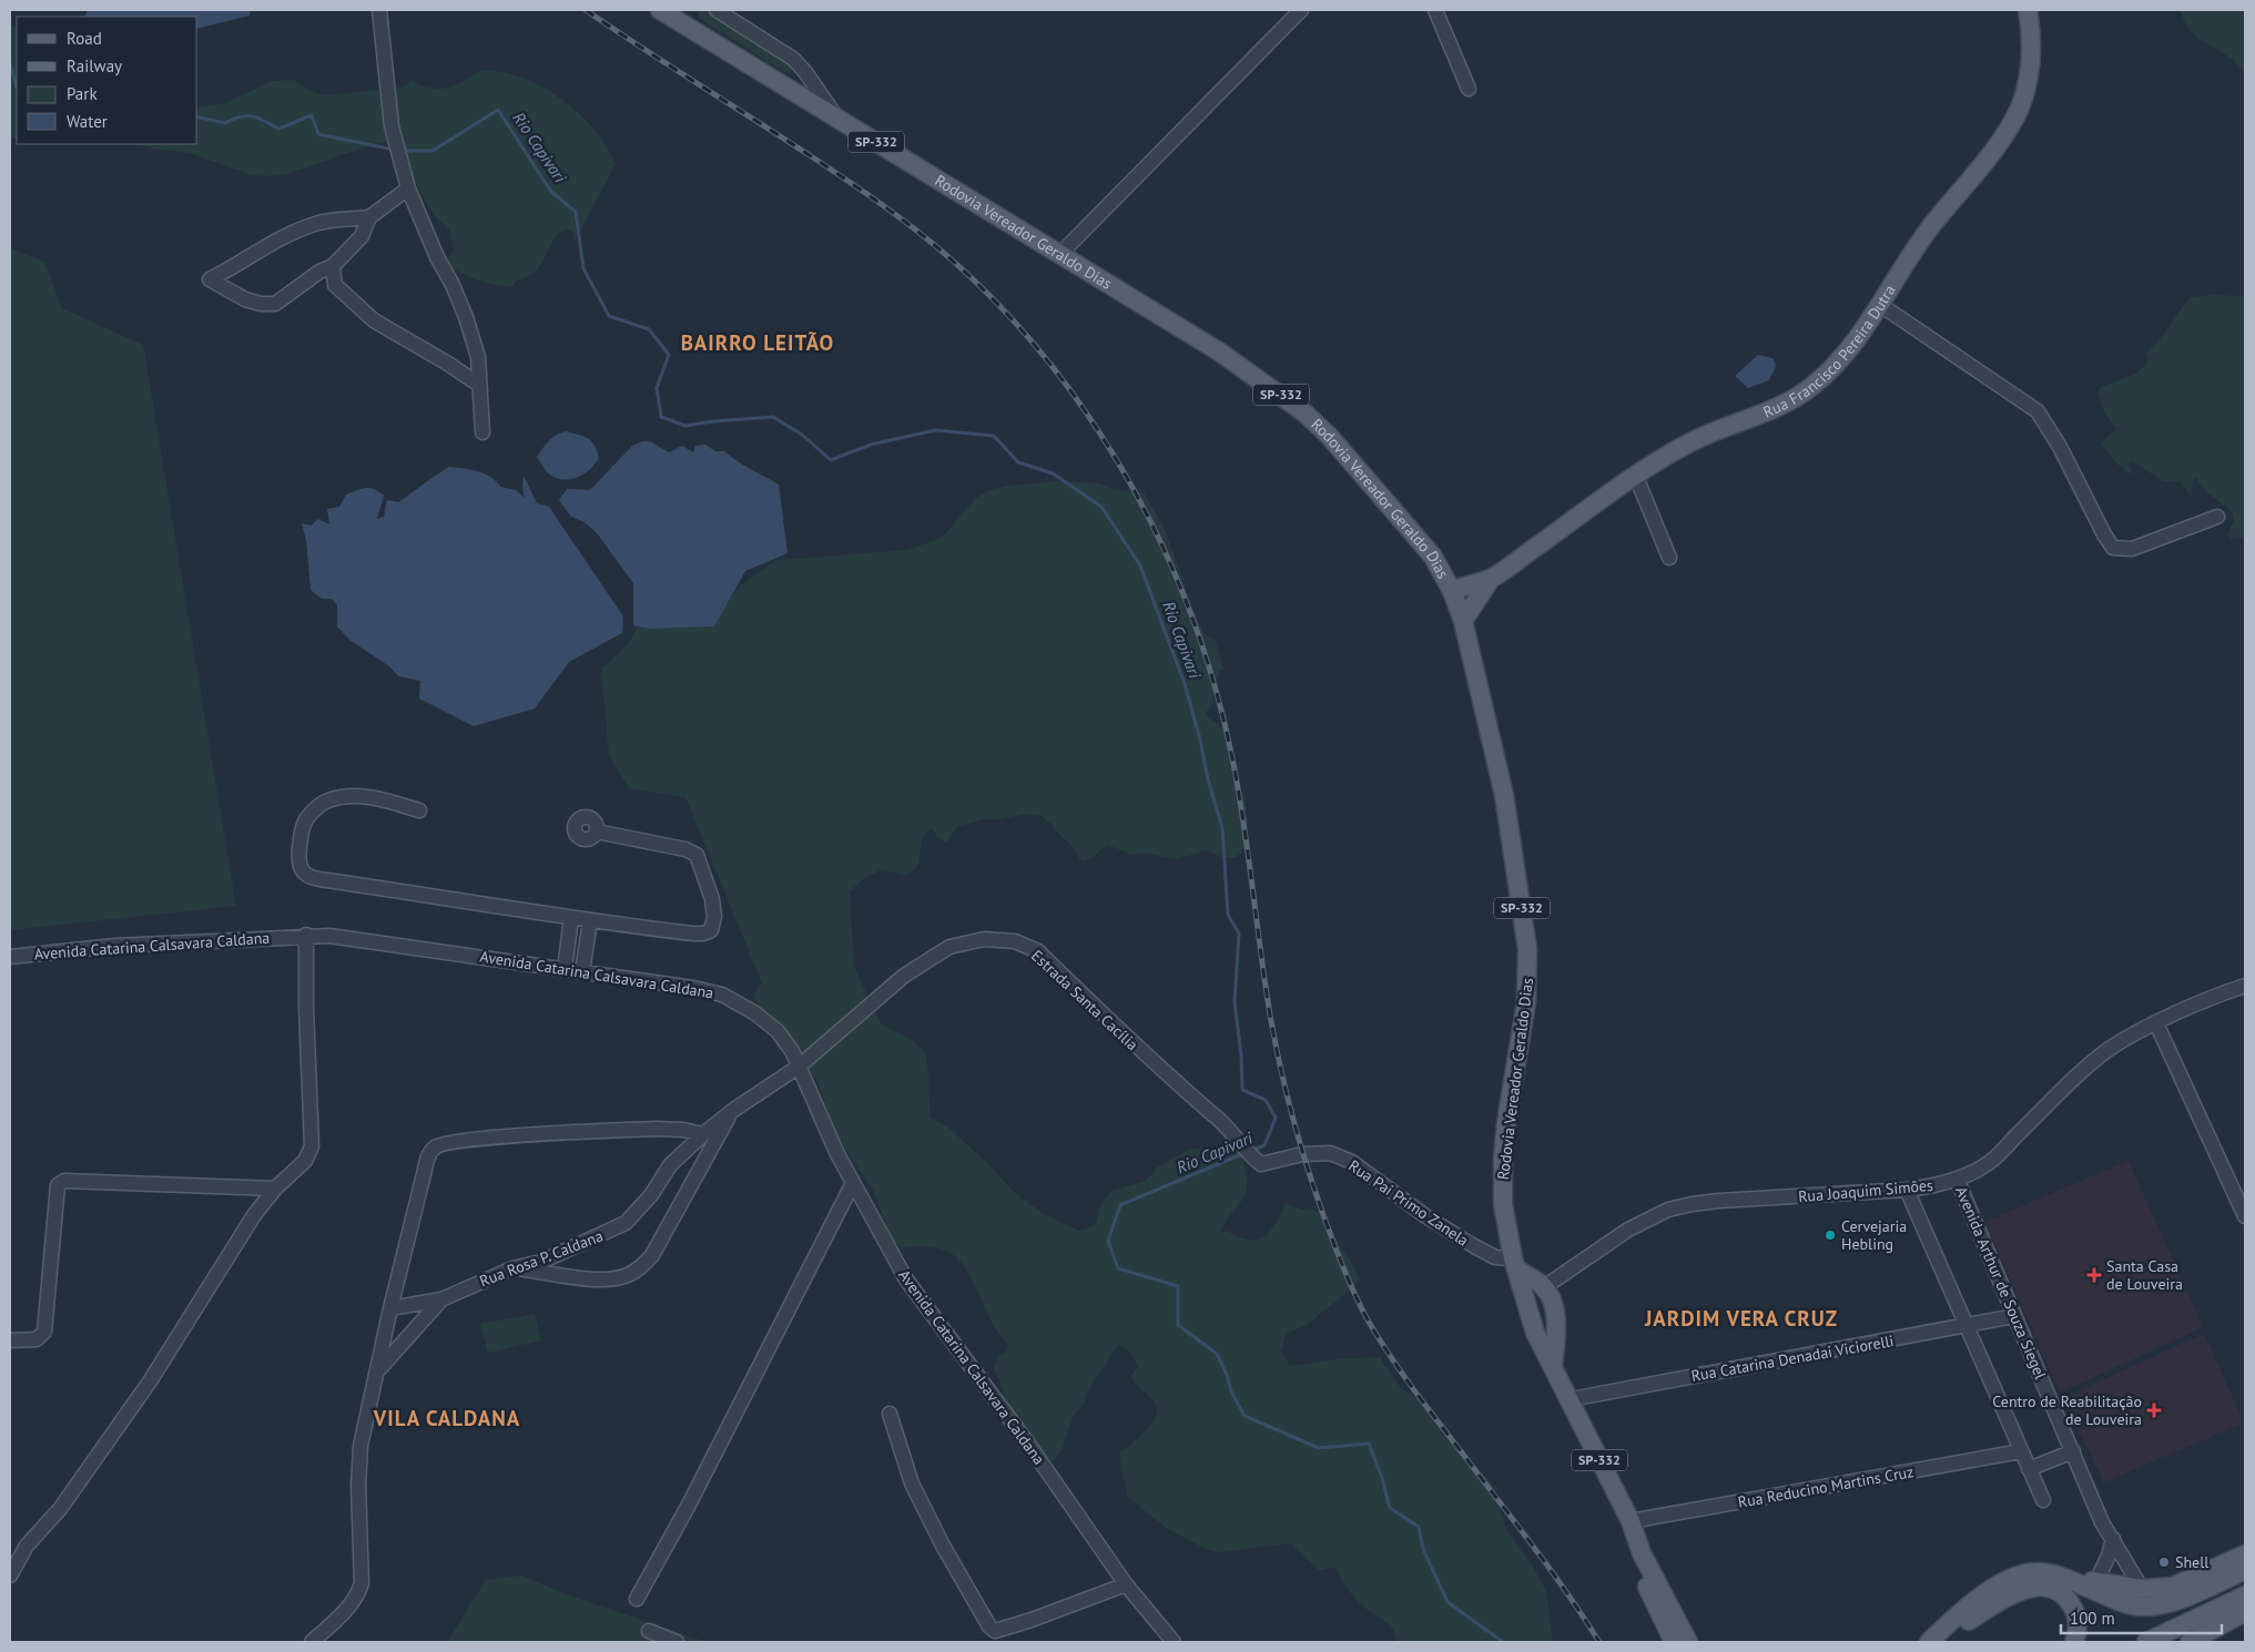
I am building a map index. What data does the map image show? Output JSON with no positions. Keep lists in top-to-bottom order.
{
  "streets": {
    "main road": ["SP-332", "Rodovia Vereador Geraldo Dias", "Rua Francisco Pereira Dutra"],
    "street": [
      "Avenida Catarina Calsavara Caldana",
      "Estrada Santa Cacília",
      "Rua Joaquim Simões",
      "Rua Pai Primo Zanela",
      "Rua Rosa P. Caldana",
      "Avenida Arthur de Souza Siegel",
      "Rua Catarina Denadai Viciorelli",
      "Rua Reducino Martins Cruz"
    ]
  },
  "crossings": [
    ["Rodovia Vereador Geraldo Dias", "Rua Francisco Pereira Dutra"],
    ["Rodovia Vereador Geraldo Dias", "Rua Pai Primo Zanela"],
    ["Rodovia Vereador Geraldo Dias", "Rua Catarina Denadai Viciorelli"],
    ["Rodovia Vereador Geraldo Dias", "Rua Reducino Martins Cruz"],
    ["Avenida Catarina Calsavara Caldana", "Estrada Santa Cacília"],
    ["Avenida Catarina Calsavara Caldana", "Rua Rosa P. Caldana"],
    ["Estrada Santa Cacília", "Rua Pai Primo Zanela"],
    ["Estrada Santa Cacília", "Rua Rosa P. Caldana"],
    ["Rua Joaquim Simões", "Avenida Arthur de Souza Siegel"],
    ["Avenida Arthur de Souza Siegel", "Rua Catarina Denadai Viciorelli"]
  ],
  "districts": ["BAIRRO LEITÃO", "JARDIM VERA CRUZ", "VILA CALDANA"],
  "water": ["Rio Capivari"],
  "places": {
    "other": ["Cervejaria Hebling", "Shell"],
    "health": ["Santa Casa de Louveira", "Centro de Reabilitação de Louveira"]
  },
  "legend": [
    "Road",
    "Railway",
    "Park",
    "Water"
  ],
  "scale_bar": "100 m"
}
